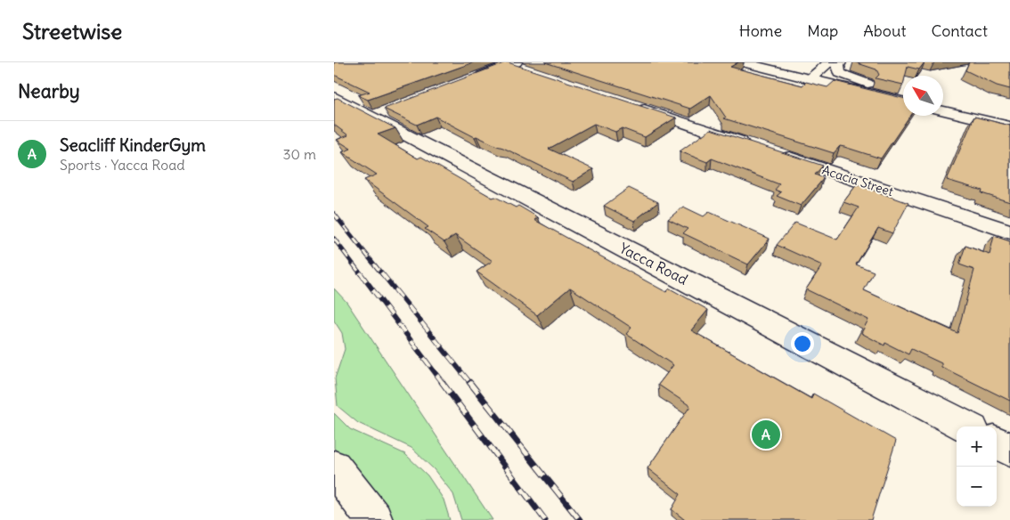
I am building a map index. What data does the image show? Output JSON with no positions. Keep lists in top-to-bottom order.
{
  "streets": {
    "street": ["Acacia Street", "Yacca Road"]
  },
  "north": "top left",
  "page": {
    "header": "Streetwise",
    "nav": [
      "Home",
      "Map",
      "About",
      "Contact"
    ],
    "heading": "Nearby",
    "list": [
      {
        "mark": "A",
        "name": "Seacliff KinderGym",
        "note": "Sports · Yacca Road",
        "value": "30 m"
      }
    ],
    "pins": "A",
    "map_buttons": ["+", "−"]
  }
}
